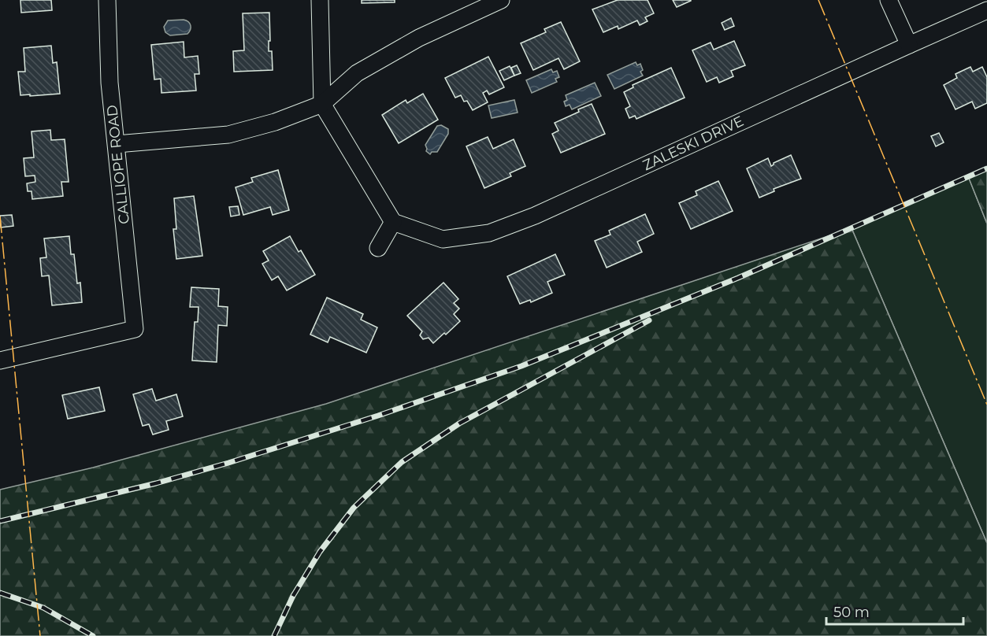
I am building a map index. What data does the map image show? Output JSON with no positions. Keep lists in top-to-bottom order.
{
  "streets": {
    "street": ["ZALESKI DRIVE", "CALLIOPE ROAD"]
  },
  "scale_bar": "50 m"
}
